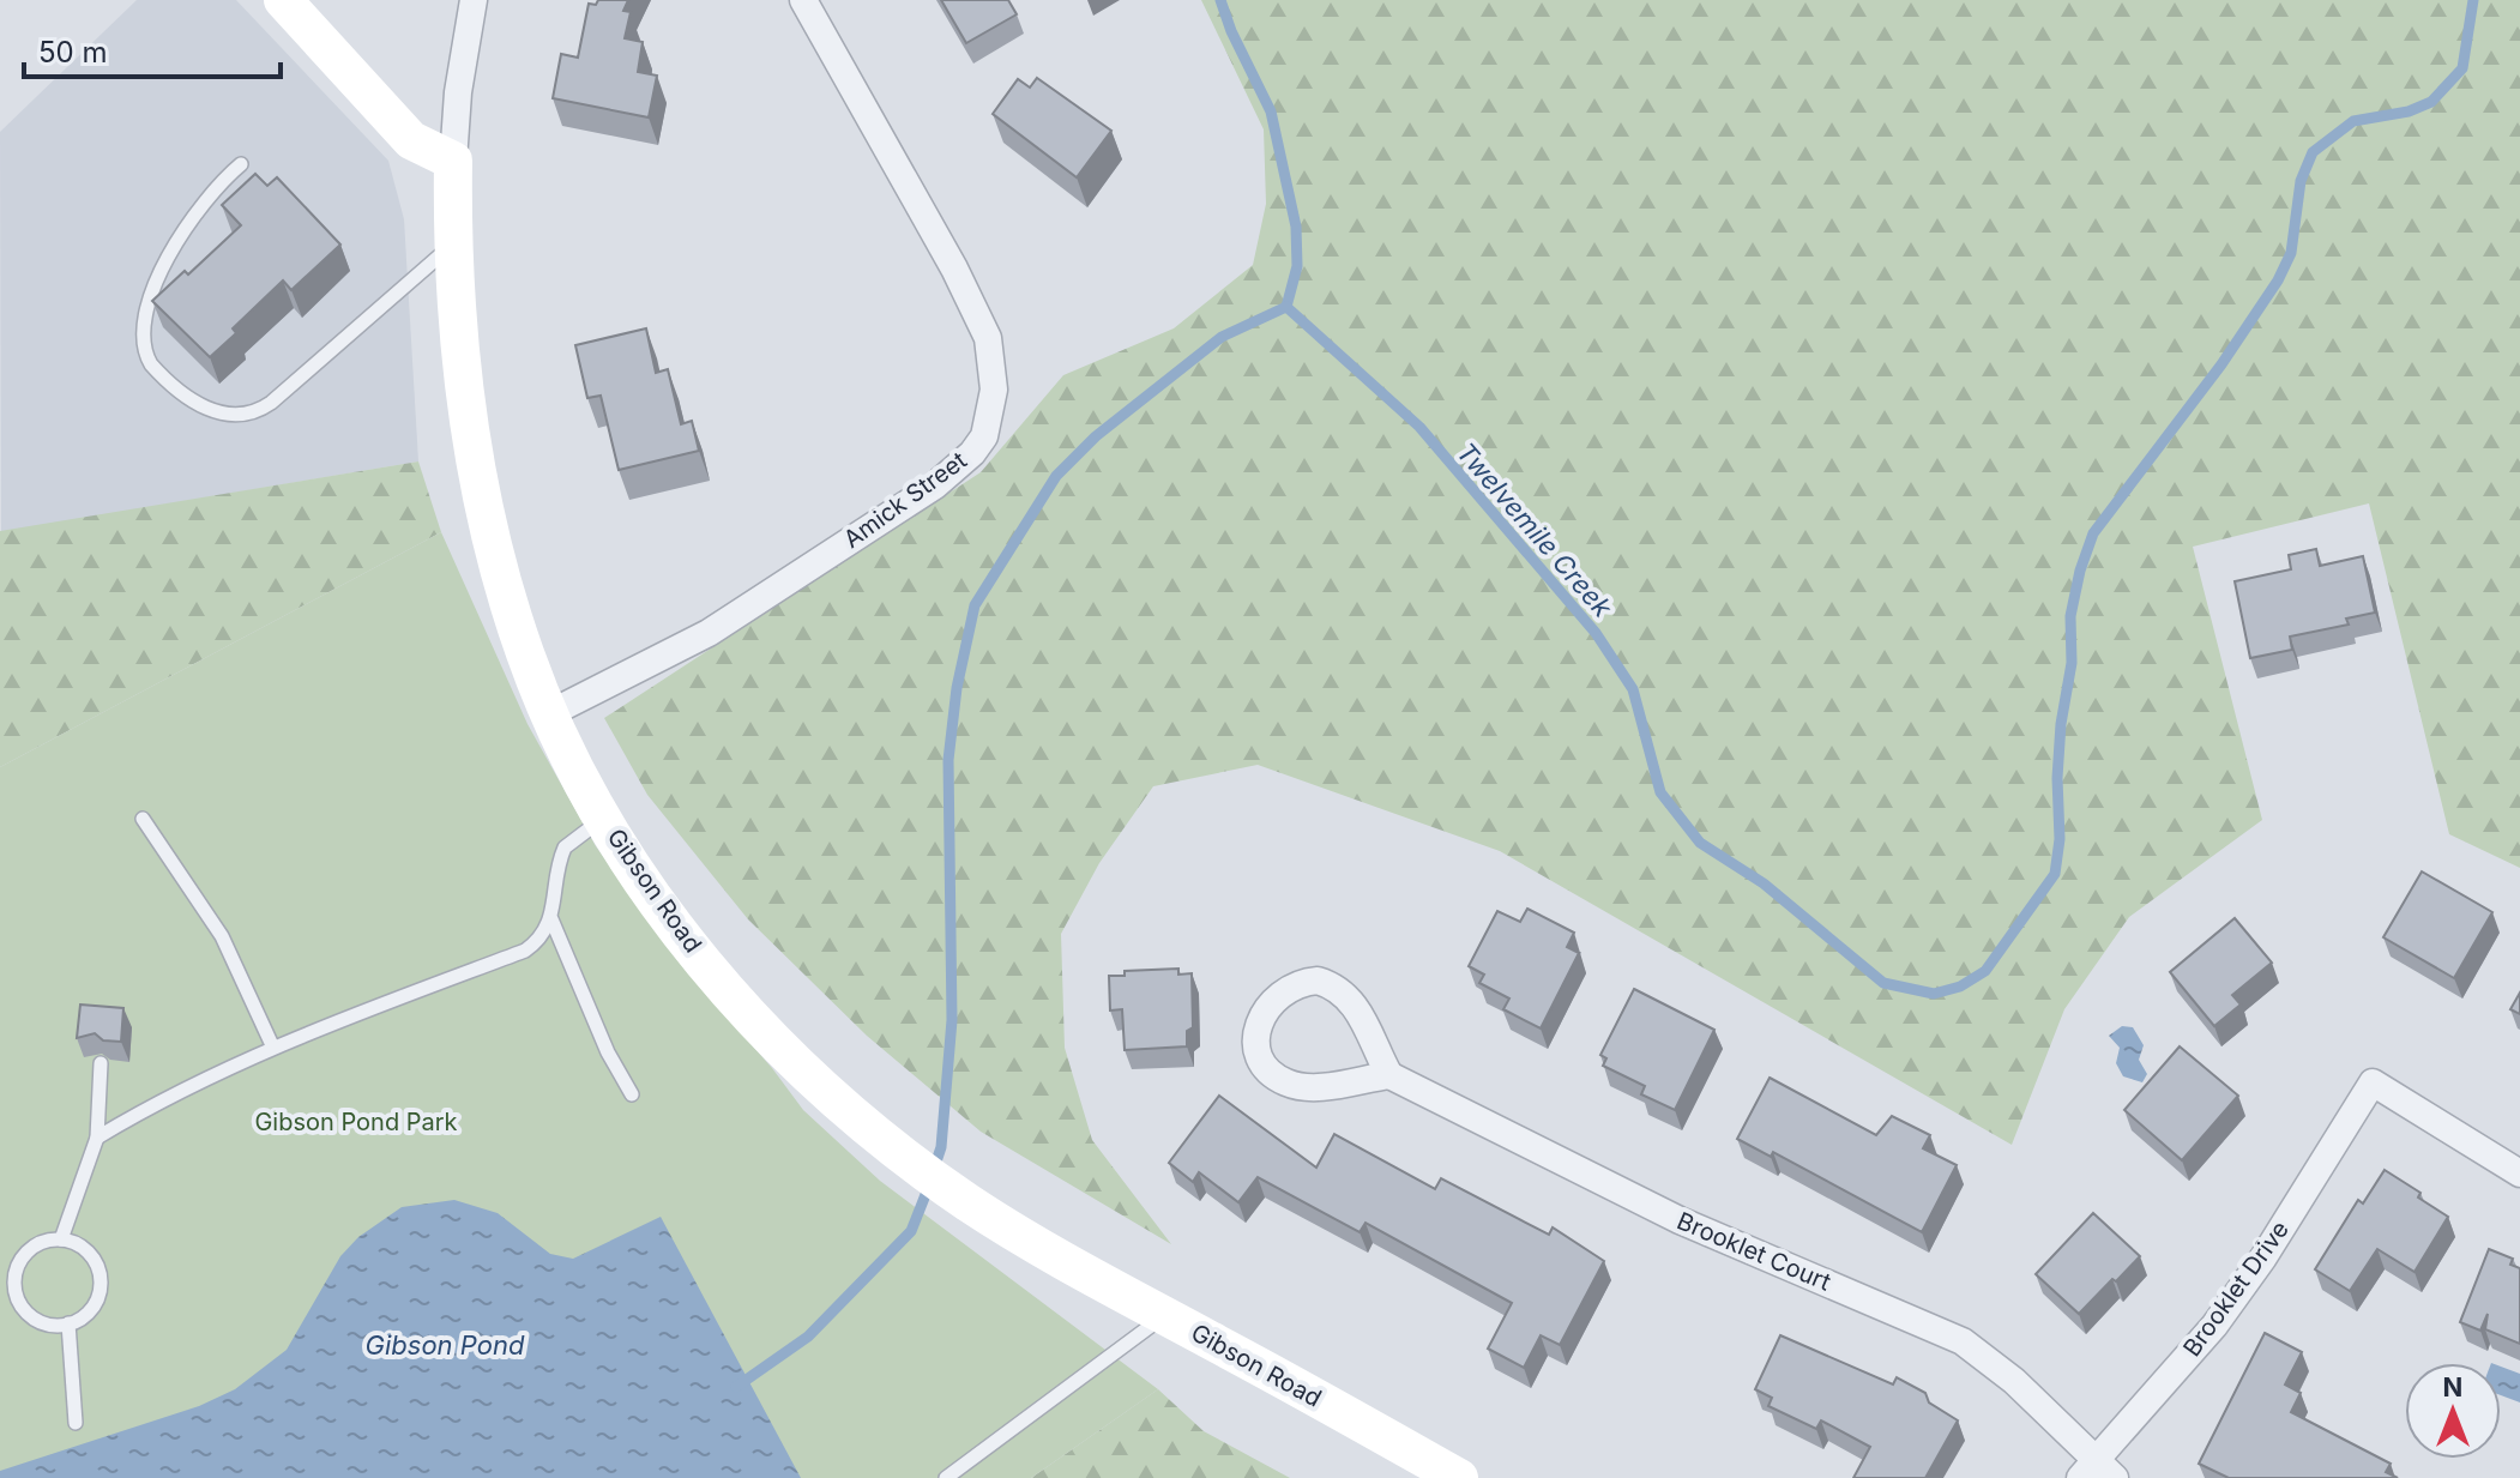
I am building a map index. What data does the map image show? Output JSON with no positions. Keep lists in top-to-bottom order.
{
  "streets": {
    "street": [
      "Amick Street",
      "Gibson Road",
      "Brooklet Court",
      "Brooklet Drive"
    ]
  },
  "crossings": [
    ["Amick Street", "Gibson Road"],
    ["Brooklet Court", "Brooklet Drive"]
  ],
  "water": ["Twelvemile Creek", "Gibson Pond"],
  "parks": ["Gibson Pond Park"],
  "scale_bar": "50 m",
  "north": "top"
}
